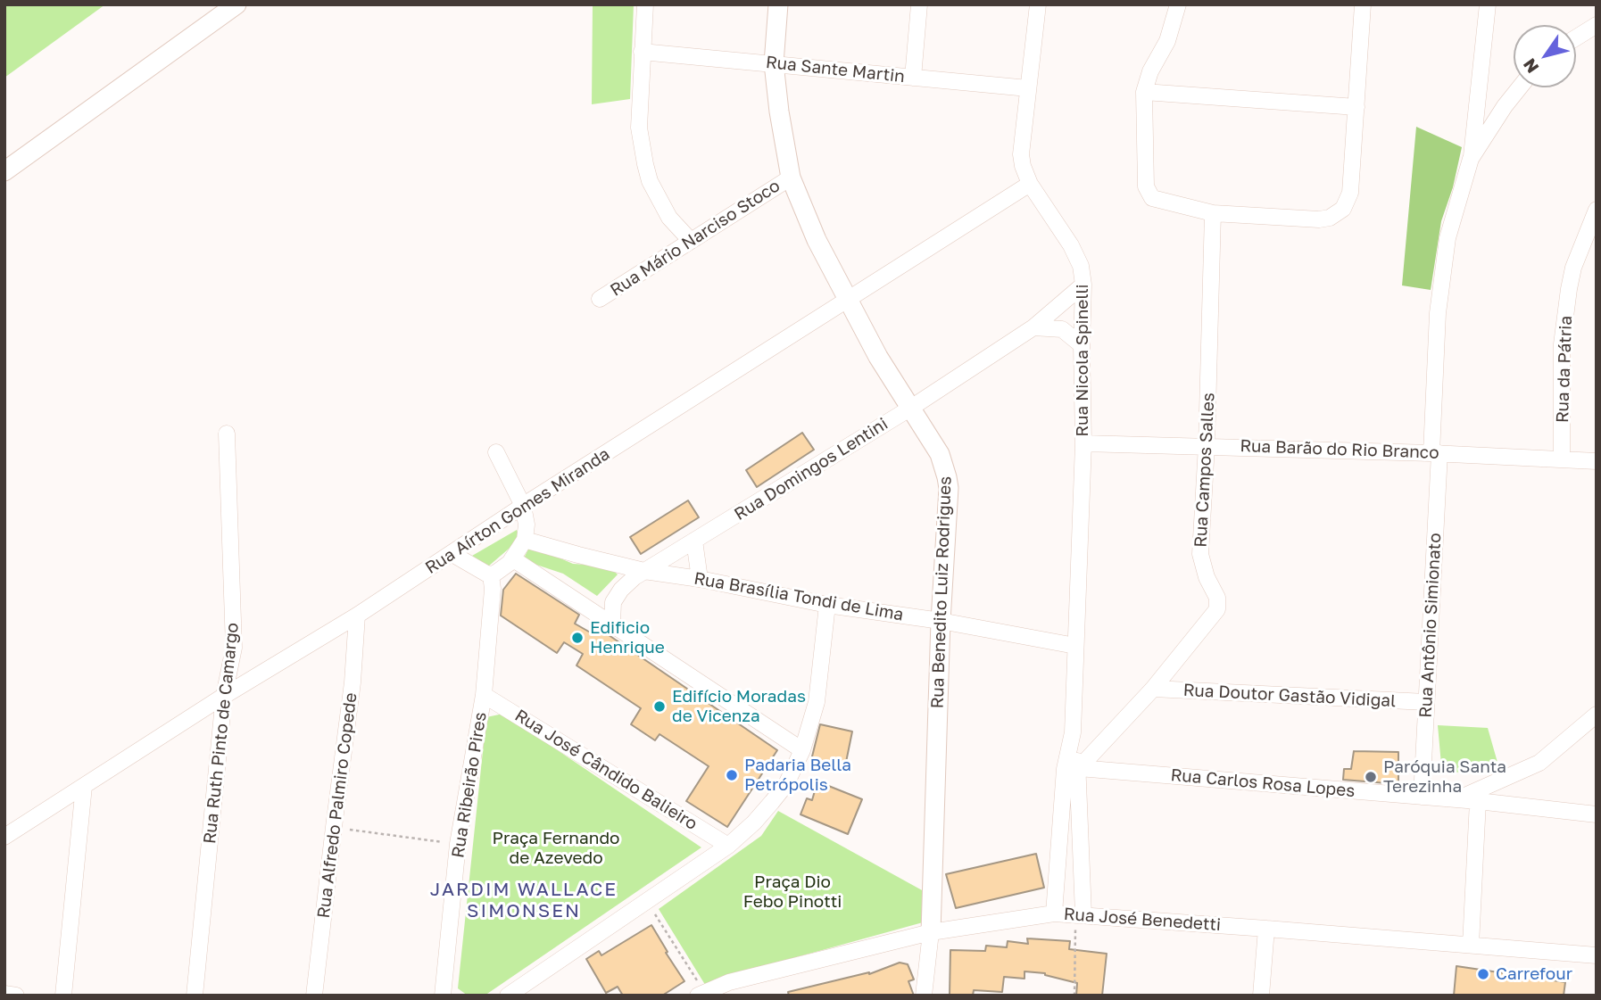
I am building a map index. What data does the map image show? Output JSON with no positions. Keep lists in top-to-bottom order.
{
  "streets": {
    "street": [
      "Rua Sante Martin",
      "Rua Mário Narciso Stoco",
      "Rua Nicola Spinelli",
      "Rua da Pátria",
      "Rua Barão do Rio Branco",
      "Rua Domingos Lentini",
      "Rua Campos Salles",
      "Rua Aírton Gomes Miranda",
      "Rua Benedito Luiz Rodrigues",
      "Rua Brasília Tondi de Lima",
      "Rua Antônio Simionato",
      "Rua Doutor Gastão Vidigal",
      "Rua Ruth Pinto de Camargo",
      "Rua José Cândido Balieiro",
      "Rua Carlos Rosa Lopes",
      "Rua Ribeirão Pires",
      "Rua Alfredo Palmiro Copede",
      "Rua José Benedetti"
    ]
  },
  "crossings": [
    ["Rua Sante Martin", "Rua Nicola Spinelli"],
    ["Rua Sante Martin", "Rua Benedito Luiz Rodrigues"],
    ["Rua Mário Narciso Stoco", "Rua Benedito Luiz Rodrigues"],
    ["Rua Nicola Spinelli", "Rua Barão do Rio Branco"],
    ["Rua Nicola Spinelli", "Rua Domingos Lentini"],
    ["Rua Nicola Spinelli", "Rua Campos Salles"],
    ["Rua Nicola Spinelli", "Rua Aírton Gomes Miranda"],
    ["Rua Nicola Spinelli", "Rua Brasília Tondi de Lima"],
    ["Rua Nicola Spinelli", "Rua Carlos Rosa Lopes"],
    ["Rua Nicola Spinelli", "Rua José Benedetti"],
    ["Rua da Pátria", "Rua Barão do Rio Branco"],
    ["Rua Barão do Rio Branco", "Rua Campos Salles"],
    ["Rua Barão do Rio Branco", "Rua Antônio Simionato"],
    ["Rua Domingos Lentini", "Rua Benedito Luiz Rodrigues"],
    ["Rua Domingos Lentini", "Rua Brasília Tondi de Lima"],
    ["Rua Campos Salles", "Rua Doutor Gastão Vidigal"],
    ["Rua Campos Salles", "Rua Carlos Rosa Lopes"],
    ["Rua Aírton Gomes Miranda", "Rua Benedito Luiz Rodrigues"],
    ["Rua Aírton Gomes Miranda", "Rua Ruth Pinto de Camargo"],
    ["Rua Aírton Gomes Miranda", "Rua Alfredo Palmiro Copede"],
    ["Rua Benedito Luiz Rodrigues", "Rua Brasília Tondi de Lima"],
    ["Rua Benedito Luiz Rodrigues", "Rua José Benedetti"],
    ["Rua Antônio Simionato", "Rua Doutor Gastão Vidigal"],
    ["Rua Antônio Simionato", "Rua Carlos Rosa Lopes"],
    ["Rua José Cândido Balieiro", "Rua Ribeirão Pires"]
  ],
  "districts": ["JARDIM WALLACE SIMONSEN"],
  "parks": ["Praça Fernando de Azevedo", "Praça Dio Febo Pinotti"],
  "places": [
    "Edificio Henrique",
    "Edifício Moradas de Vicenza",
    "Padaria Bella Petrópolis",
    "Paróquia Santa Terezinha",
    "Carrefour"
  ],
  "north": "bottom left"
}
